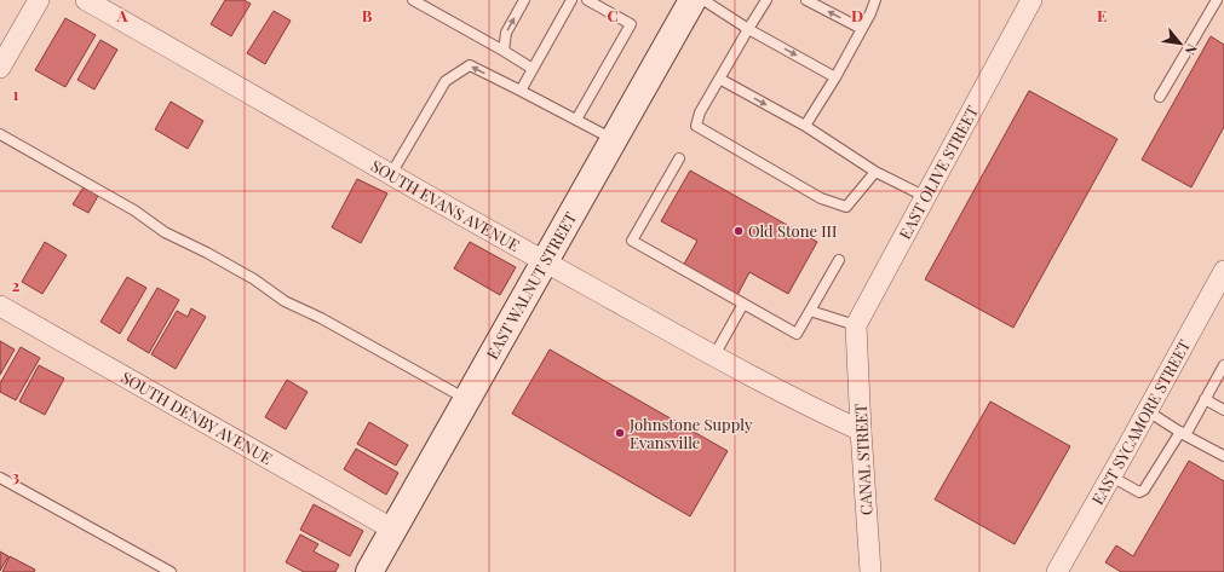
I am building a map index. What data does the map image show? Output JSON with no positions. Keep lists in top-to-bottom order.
{
  "streets": {
    "main road": ["EAST WALNUT STREET"],
    "street": [
      "EAST OLIVE STREET",
      "SOUTH EVANS AVENUE",
      "SOUTH DENBY AVENUE",
      "EAST SYCAMORE STREET",
      "CANAL STREET"
    ]
  },
  "crossings": [
    ["EAST OLIVE STREET", "CANAL STREET"],
    ["SOUTH EVANS AVENUE", "EAST WALNUT STREET"],
    ["SOUTH EVANS AVENUE", "CANAL STREET"],
    ["EAST WALNUT STREET", "SOUTH DENBY AVENUE"]
  ],
  "places": ["Old Stone III", "Johnstone Supply Evansville"],
  "north": "bottom right",
  "grid": {
    "columns": [
      "A",
      "B",
      "C",
      "D",
      "E"
    ],
    "rows": ["1", "2", "3"]
  }
}
